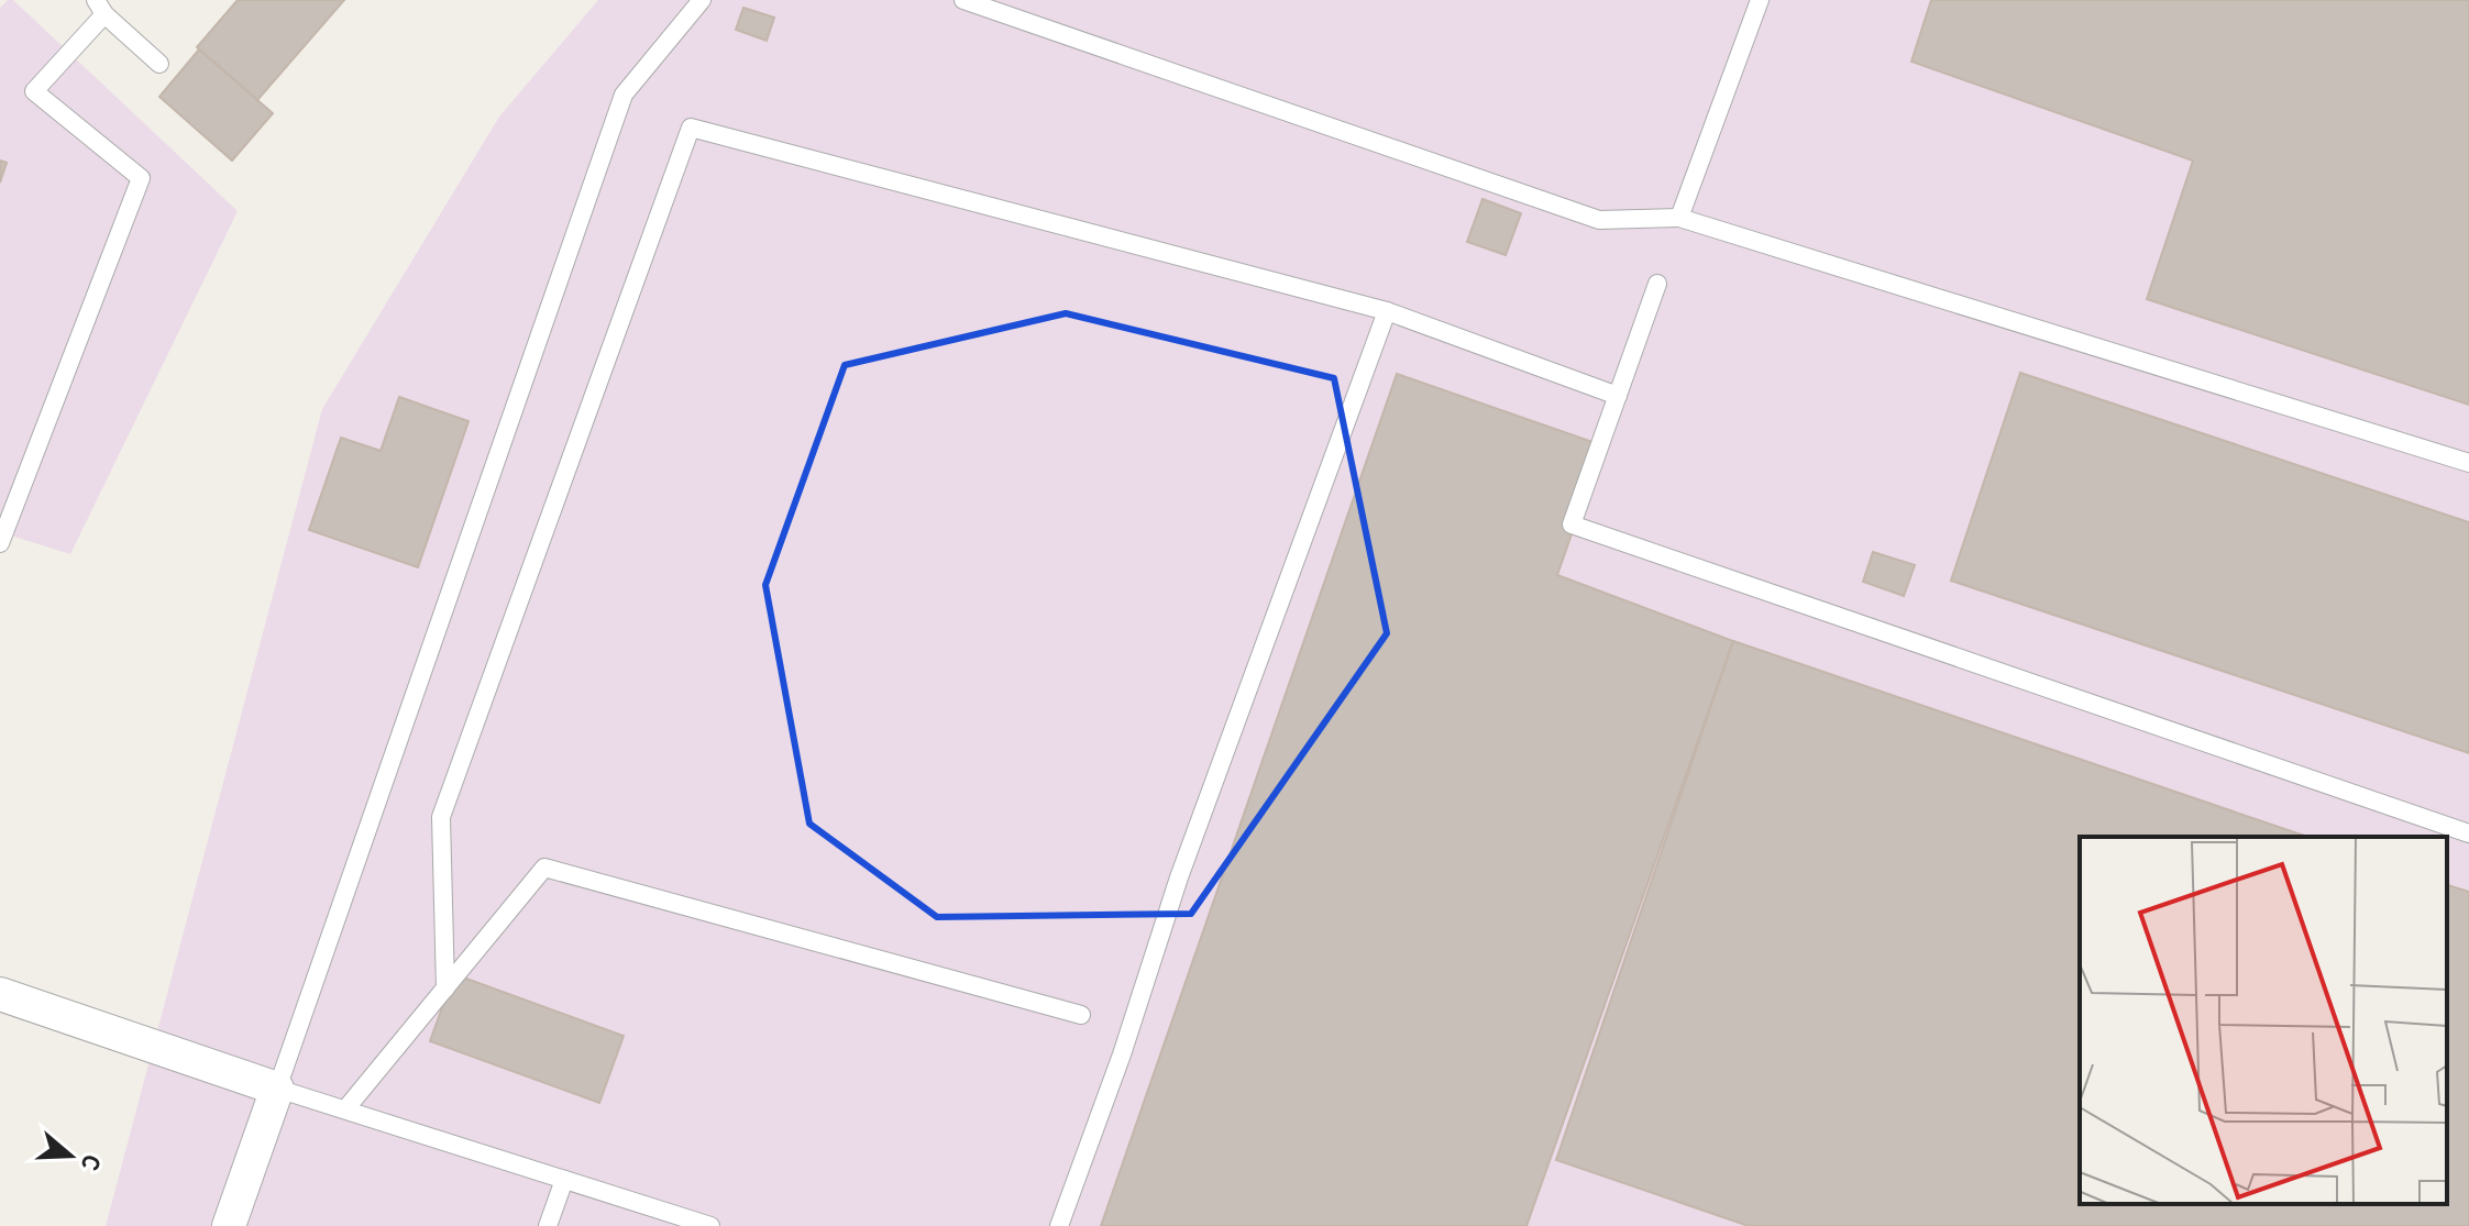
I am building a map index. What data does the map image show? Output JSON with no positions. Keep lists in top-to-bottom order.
{
  "north": "right"
}
